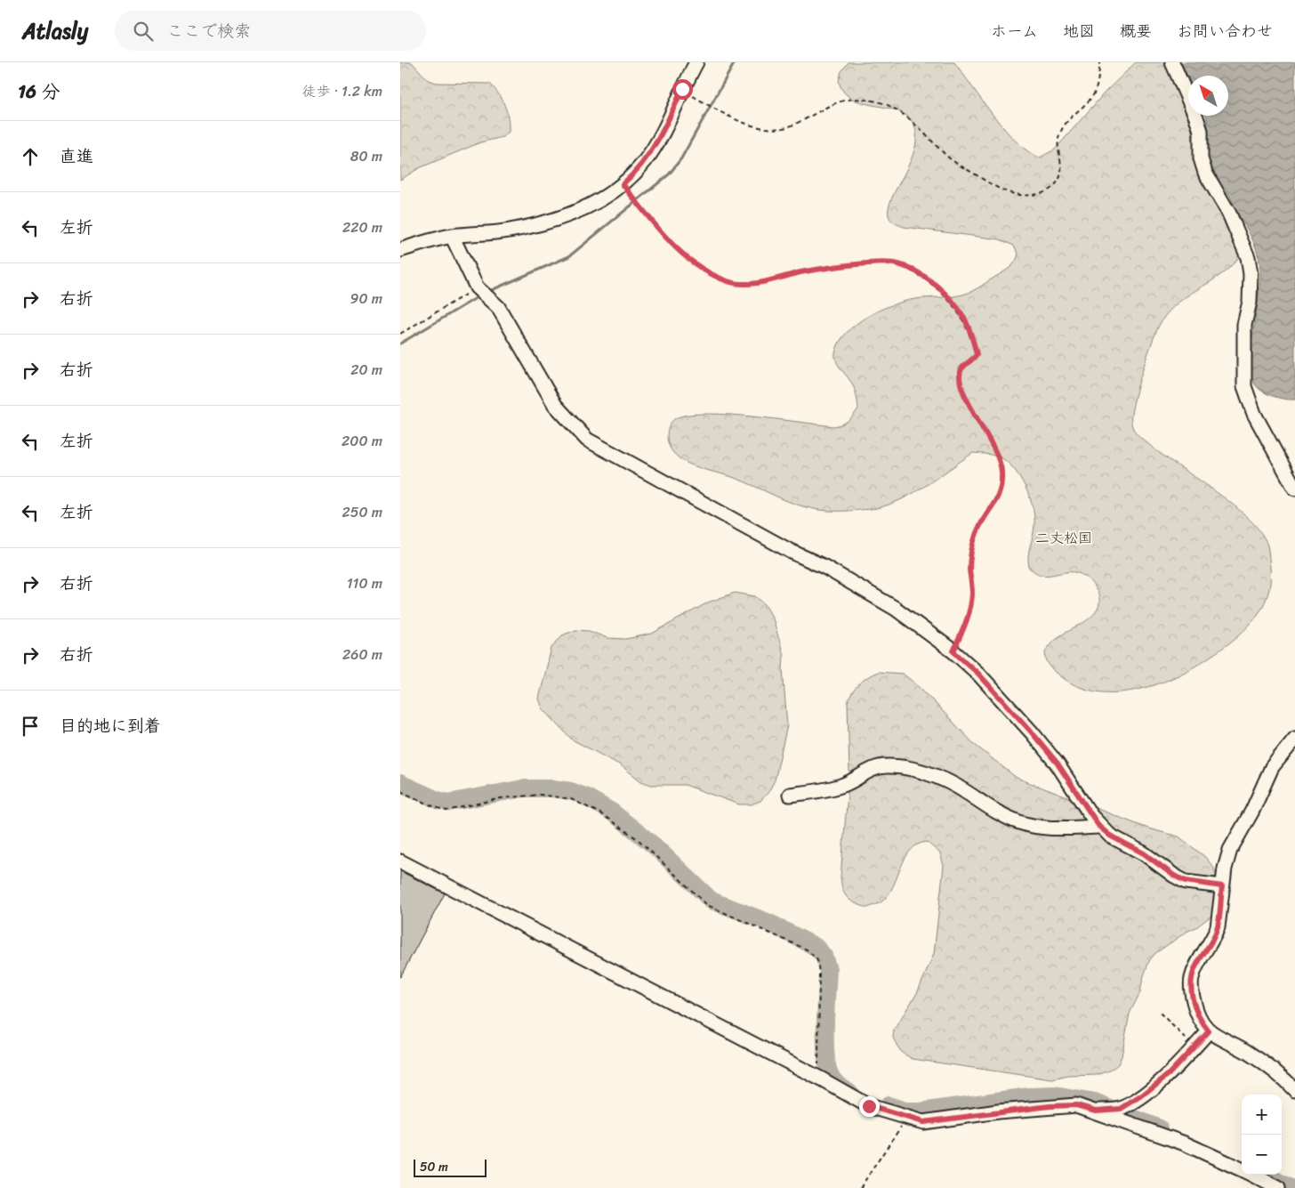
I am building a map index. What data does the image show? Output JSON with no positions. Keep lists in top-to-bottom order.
{
  "districts": ["二丈松国"],
  "scale_bar": "50 m",
  "north": "top left",
  "page": {
    "header": "Atlasly",
    "search": "ここで検索",
    "nav": [
      "ホーム",
      "地図",
      "概要",
      "お問い合わせ"
    ],
    "heading": ["16 分", "徒歩 · 1.2 km"],
    "list": [
      ["直進", "80 m"],
      ["左折", "220 m"],
      ["右折", "90 m"],
      ["右折", "20 m"],
      ["左折", "200 m"],
      ["左折", "250 m"],
      ["右折", "110 m"],
      ["右折", "260 m"],
      "目的地に到着"
    ],
    "map_buttons": ["+", "−"],
    "scale": "50 m"
  }
}
